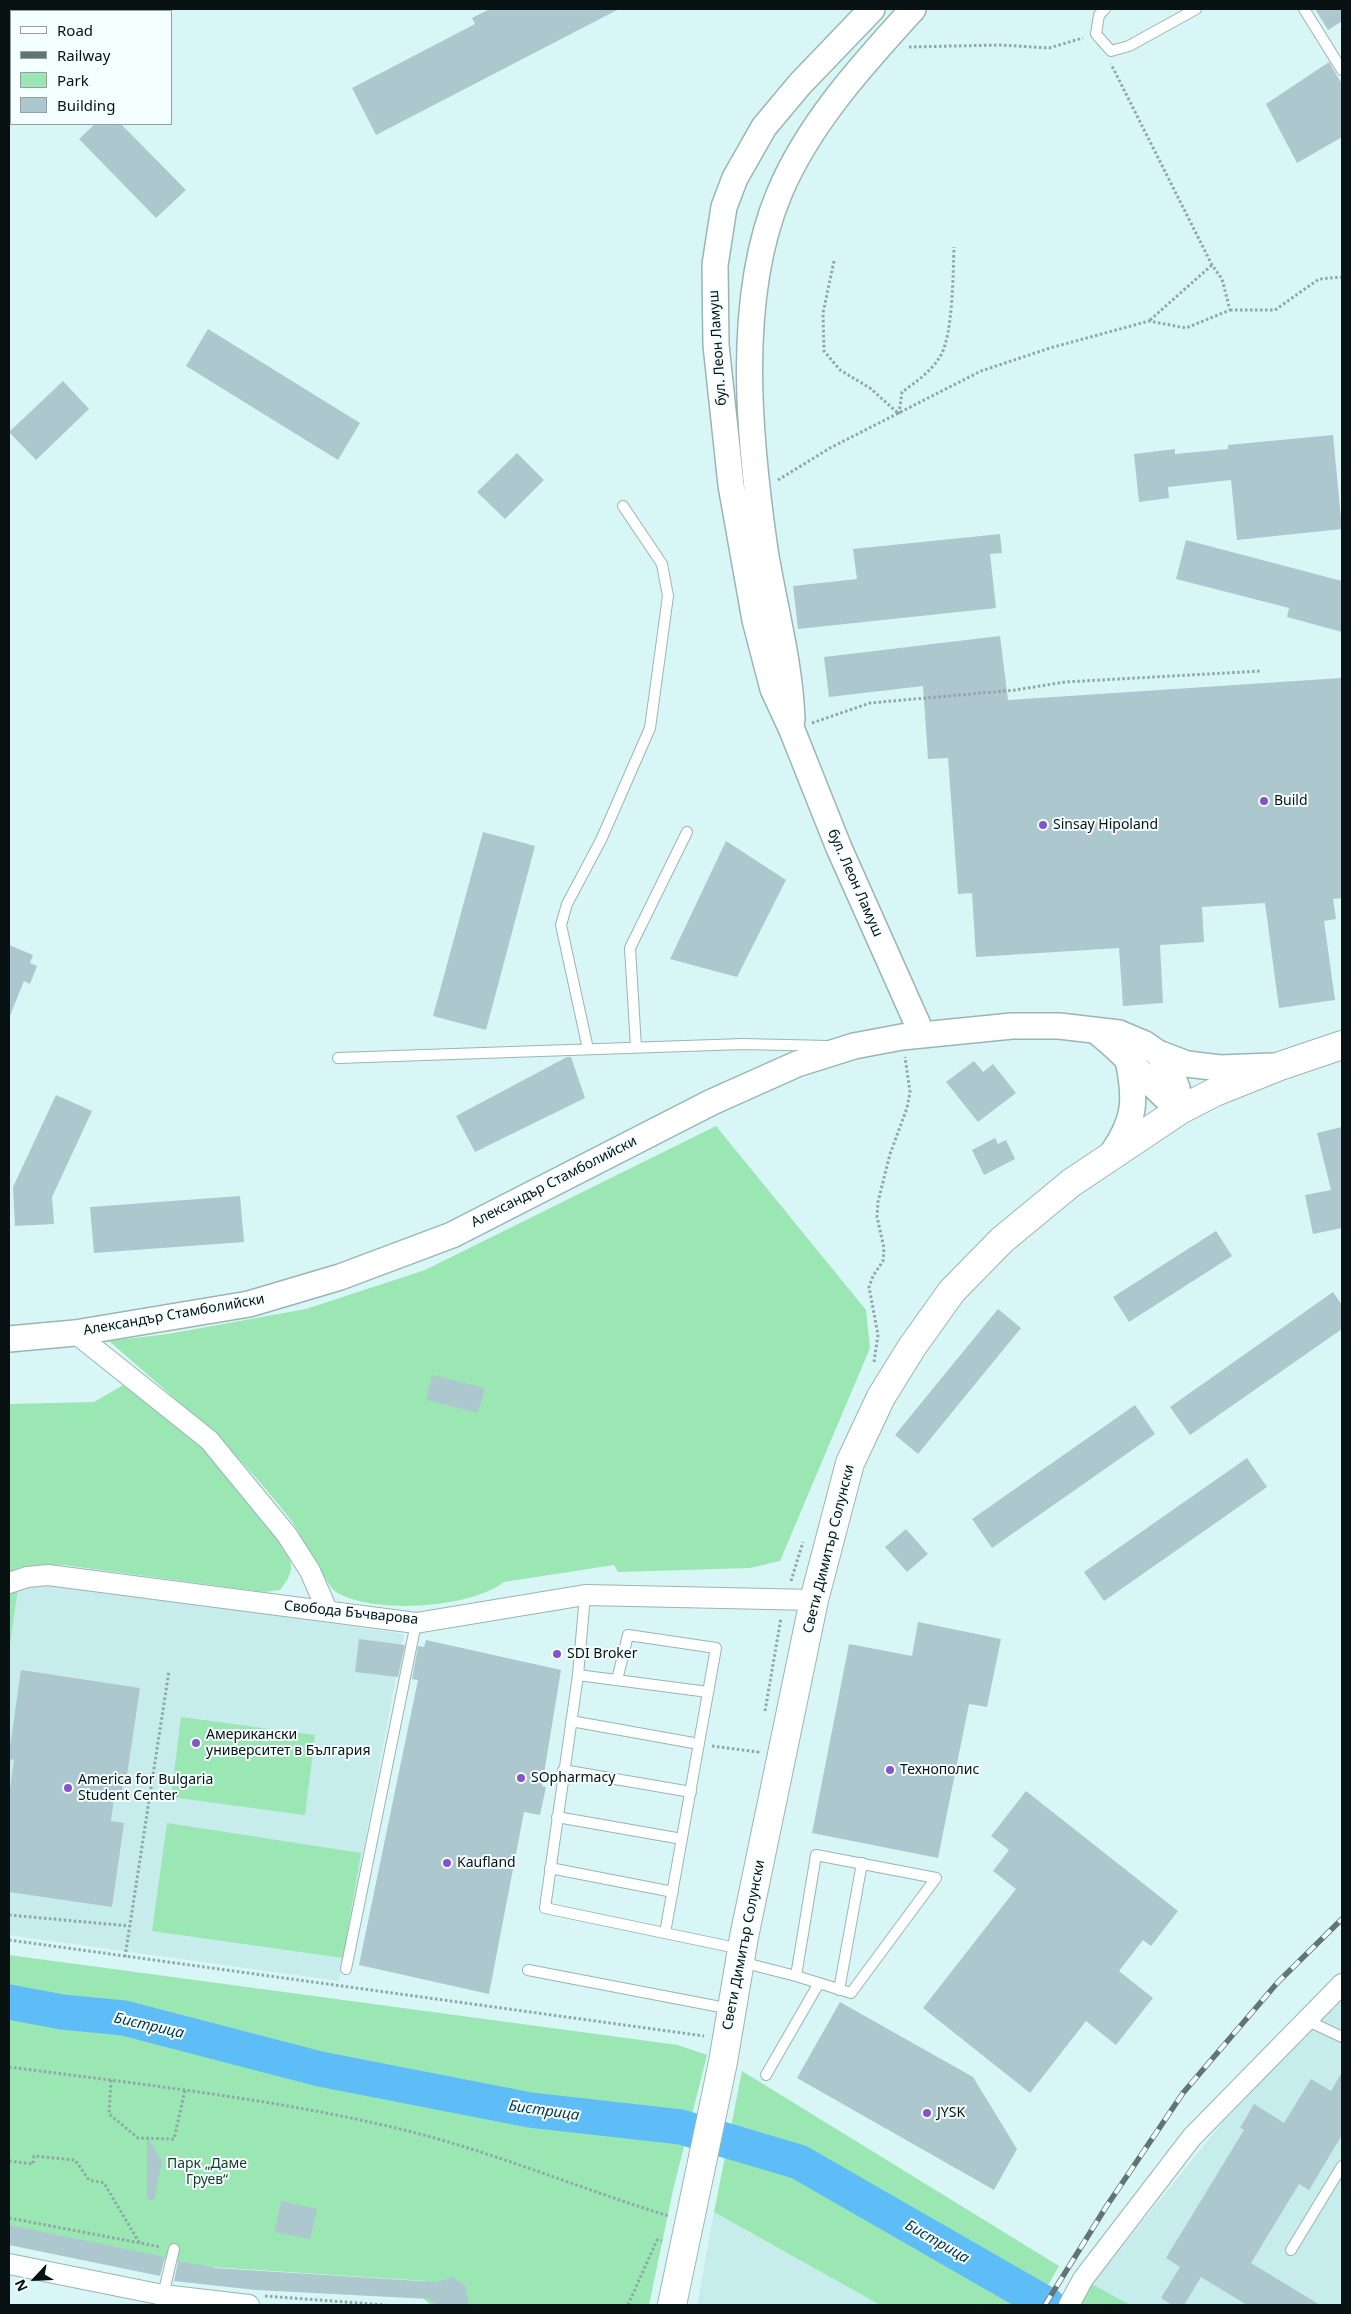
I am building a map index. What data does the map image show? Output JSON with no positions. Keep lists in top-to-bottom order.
{
  "streets": {
    "main road": ["Свети Димитър Солунски"],
    "street": ["бул. Леон Ламуш", "Александър Стамболийски", "Свобода Бъчварова"]
  },
  "crossings": [
    ["бул. Леон Ламуш", "Александър Стамболийски"],
    ["Александър Стамболийски", "Свети Димитър Солунски"],
    ["Свети Димитър Солунски", "Свобода Бъчварова"]
  ],
  "water": ["Бистрица"],
  "parks": ["Парк „Даме Груев“"],
  "places": [
    "Build",
    "Sinsay Hipoland",
    "SDI Broker",
    "Американски университет в България",
    "Технополис",
    "SOpharmacy",
    "America for Bulgaria Student Center",
    "Kaufland",
    "JYSK"
  ],
  "legend": [
    "Road",
    "Railway",
    "Park",
    "Building"
  ],
  "north": "bottom left"
}
